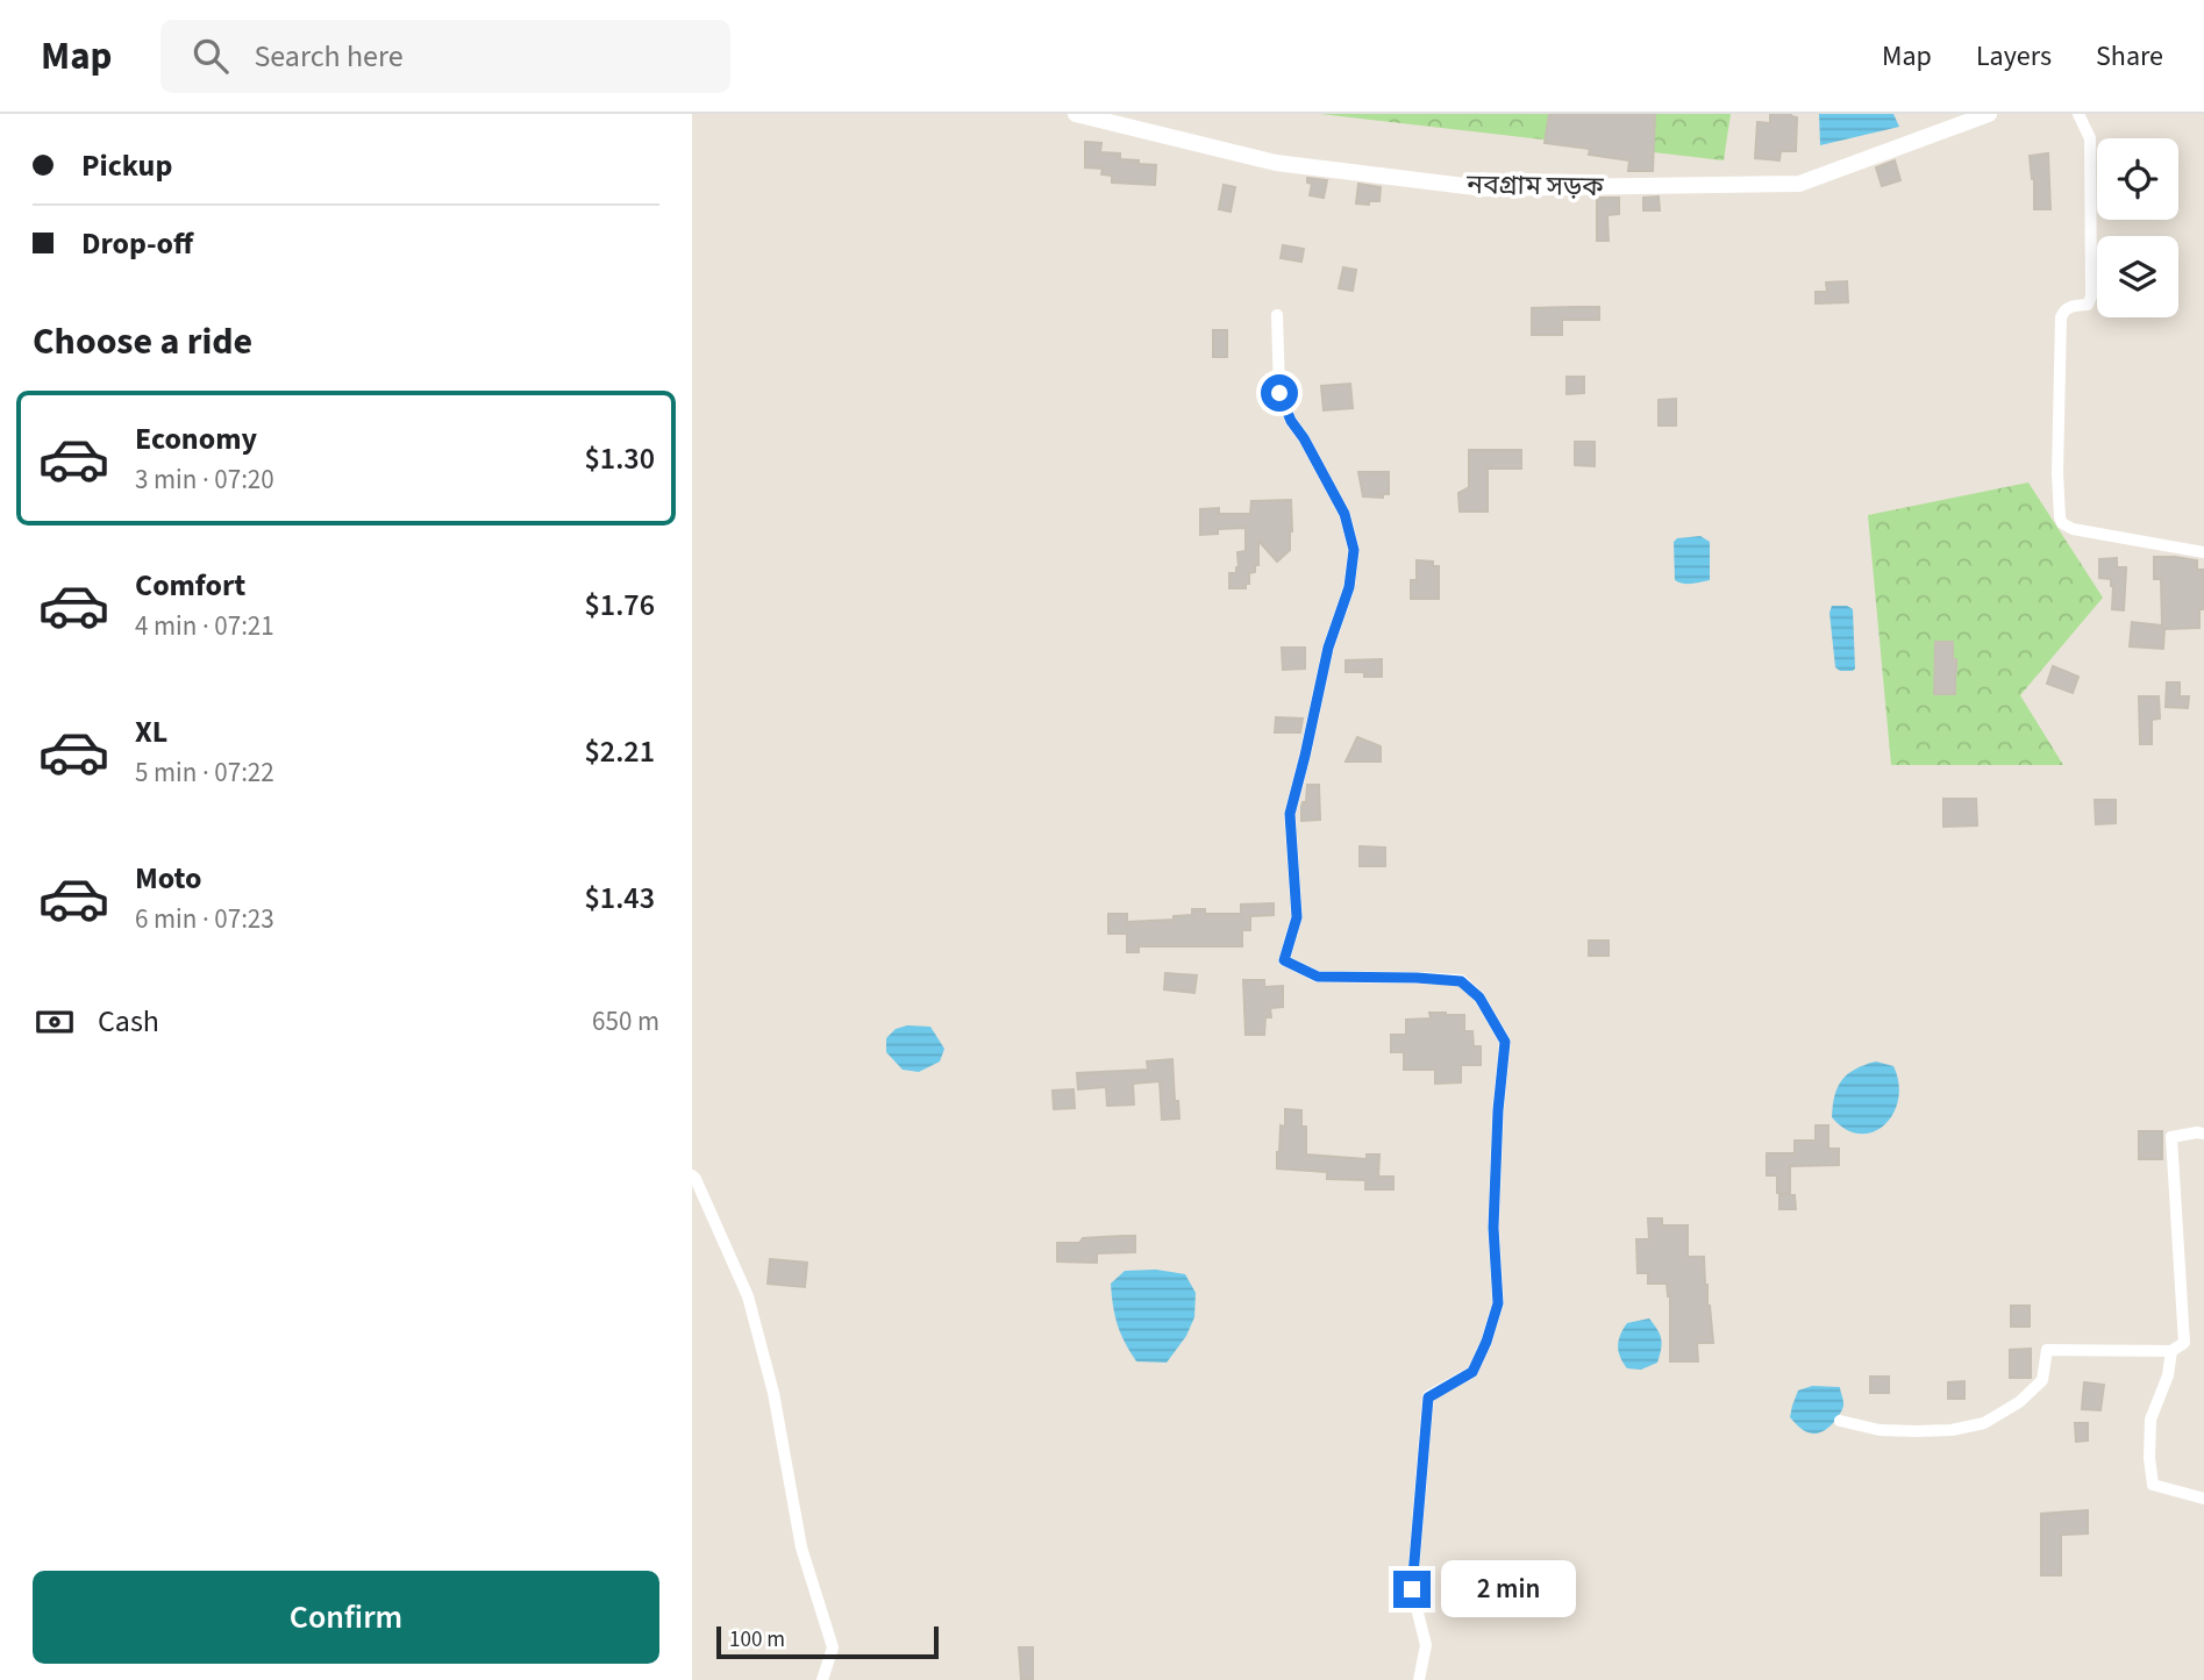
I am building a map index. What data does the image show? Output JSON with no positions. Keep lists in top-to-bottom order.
{
  "streets": {
    "main road": ["নবগ্রাম সড়ক"]
  },
  "scale_bar": "100 m",
  "page": {
    "header": "Map",
    "search": "Search here",
    "nav": ["Map", "Layers", "Share"],
    "banner": ["Pickup", "Drop-off"],
    "heading": "Choose a ride",
    "list": [
      {
        "name": "Economy",
        "note": "3 min · 07:20",
        "value": "$1.30"
      },
      {
        "name": "Comfort",
        "note": "4 min · 07:21",
        "value": "$1.76"
      },
      {
        "name": "XL",
        "note": "5 min · 07:22",
        "value": "$2.21"
      },
      {
        "name": "Moto",
        "note": "6 min · 07:23",
        "value": "$1.43"
      }
    ],
    "pay": ["Cash", "650 m"],
    "buttons": "Confirm",
    "bubble": "2 min",
    "scale": "100 m"
  }
}
